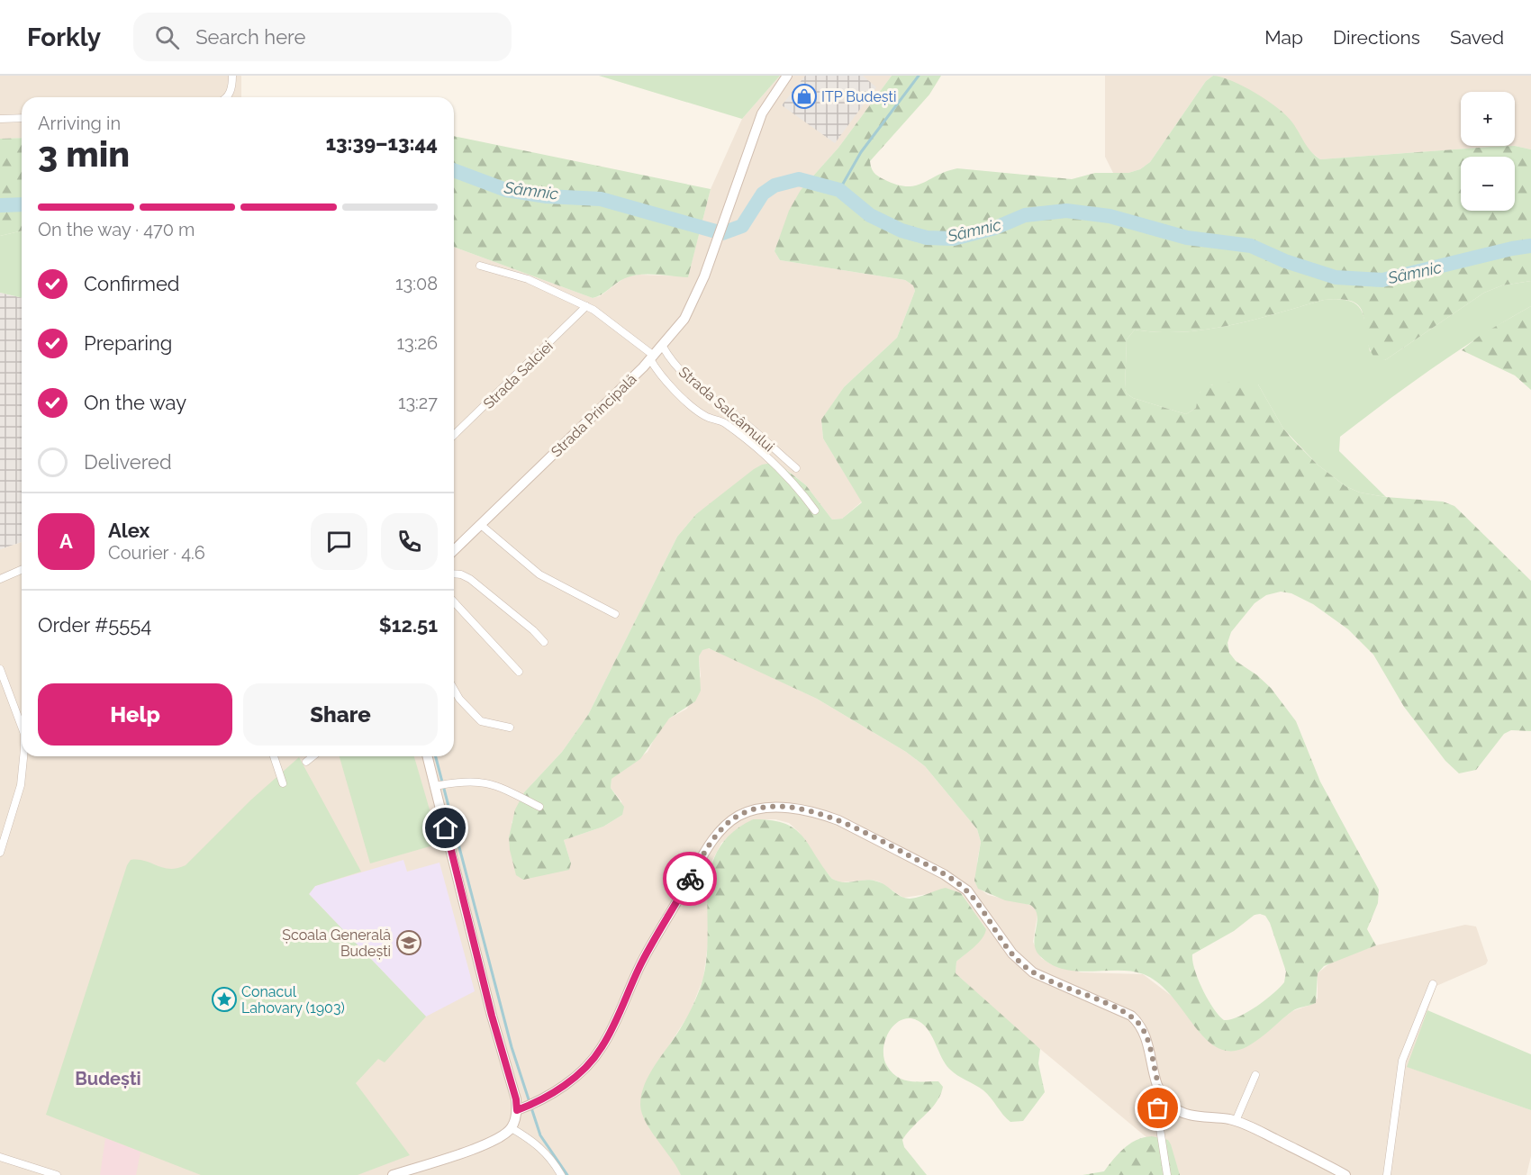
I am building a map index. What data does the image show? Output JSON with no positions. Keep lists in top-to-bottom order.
{
  "streets": {
    "main road": ["Strada Principală"],
    "street": ["Strada Salciei", "Strada Salcâmului"]
  },
  "crossings": [
    ["Strada Salcâmului", "Strada Principală"]
  ],
  "districts": ["Budești"],
  "water": ["Sâmnic"],
  "places": {
    "shop": ["ITP Budești"],
    "school or university": ["Școala Generală Budești"],
    "place": ["Conacul Lahovary (1903)"]
  },
  "page": {
    "header": "Forkly",
    "search": "Search here",
    "nav": ["Map", "Directions", "Saved"],
    "map_buttons": ["+", "−"],
    "heading": ["3 min", "Arriving in", "13:39–13:44"],
    "panel": [
      "Alex",
      "Courier · 4.6",
      "Order #5554",
      "$12.51"
    ],
    "bar": "On the way · 470 m",
    "list": [
      ["Confirmed", "13:08"],
      ["Preparing", "13:26"],
      ["On the way", "13:27"],
      "Delivered"
    ],
    "round": "A",
    "buttons": ["Help", "Share"]
  }
}
